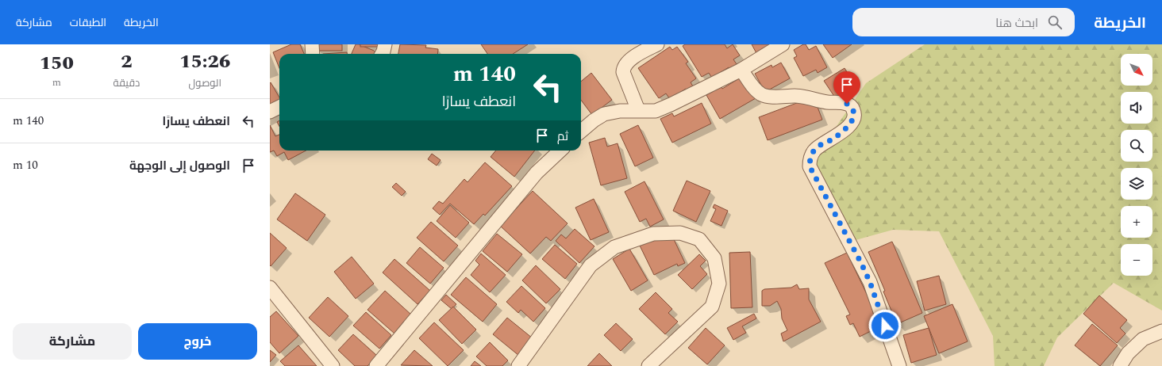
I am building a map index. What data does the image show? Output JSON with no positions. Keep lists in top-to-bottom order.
{
  "north": "bottom right",
  "page": {
    "header": "الخريطة",
    "search": "ابحث هنا",
    "nav": ["الخريطة", "الطبقات", "مشاركة"],
    "eta": [
      "15:26",
      "الوصول",
      "2",
      "دقيقة",
      "150",
      "m"
    ],
    "map_buttons": ["+", "−"],
    "turn": ["140 m", "انعطف يسارًا"],
    "list": [
      {
        "name": "انعطف يسارًا",
        "value": "140 m"
      },
      {
        "name": "الوصول إلى الوجهة",
        "value": "10 m"
      }
    ],
    "then": "ثم",
    "buttons": ["خروج", "مشاركة"]
  }
}
